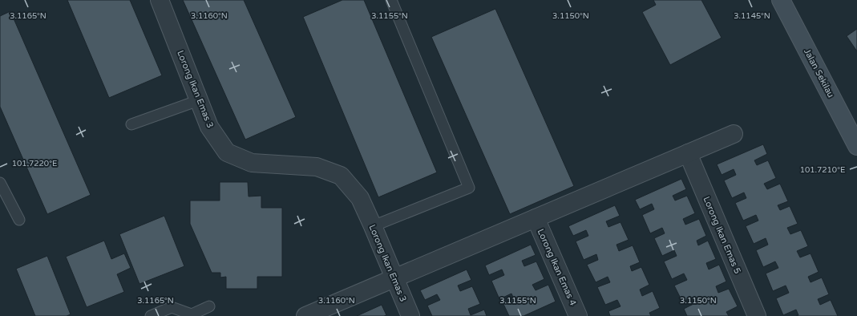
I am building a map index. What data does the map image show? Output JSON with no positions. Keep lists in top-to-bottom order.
{
  "streets": {
    "street": [
      "Jalan Sekilau",
      "Lorong Ikan Emas 3",
      "Lorong Ikan Emas 5",
      "Lorong Ikan Emas 4"
    ]
  },
  "coordinates": [
    "3.1165°N",
    "3.1160°N",
    "3.1155°N",
    "3.1150°N",
    "3.1145°N",
    "101.7220°E",
    "101.7210°E"
  ]
}
